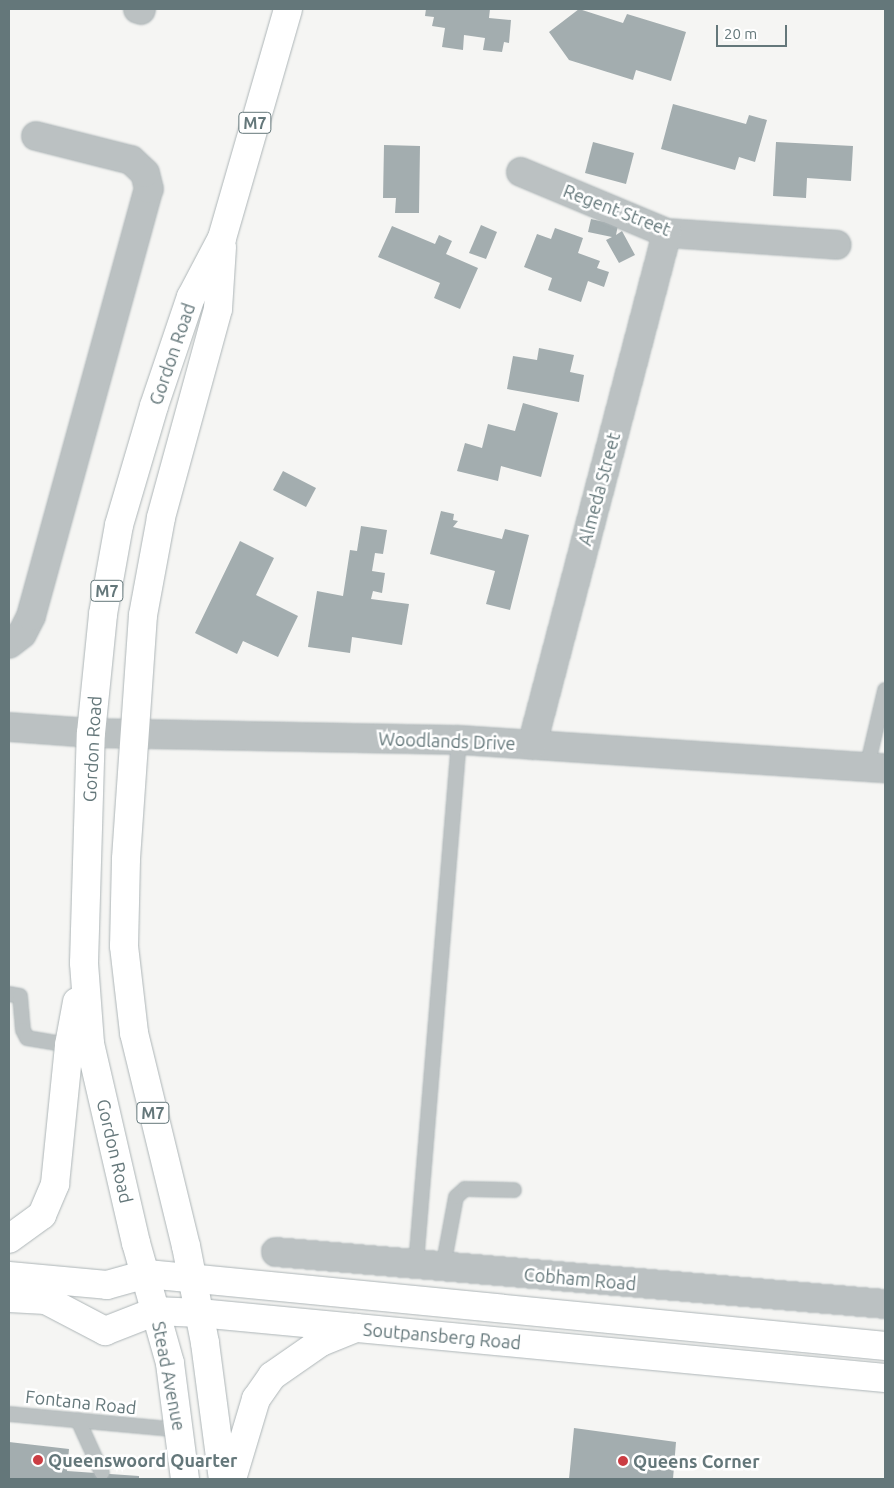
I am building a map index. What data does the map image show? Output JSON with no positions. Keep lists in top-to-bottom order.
{
  "streets": {
    "main road": [
      "M7",
      "Gordon Road",
      "Soutpansberg Road",
      "Stead Avenue"
    ],
    "street": [
      "Regent Street",
      "Almeda Street",
      "Woodlands Drive",
      "Cobham Road"
    ],
    "lane": ["Fontana Road"]
  },
  "crossings": [
    ["M7", "Gordon Road"],
    ["M7", "Soutpansberg Road"],
    ["Regent Street", "Almeda Street"],
    ["Gordon Road", "Woodlands Drive"],
    ["Gordon Road", "Soutpansberg Road"],
    ["Gordon Road", "Stead Avenue"],
    ["Almeda Street", "Woodlands Drive"],
    ["Soutpansberg Road", "Stead Avenue"],
    ["Stead Avenue", "Fontana Road"]
  ],
  "places": ["Queenswoord Quarter", "Queens Corner"],
  "scale_bar": "20 m"
}
